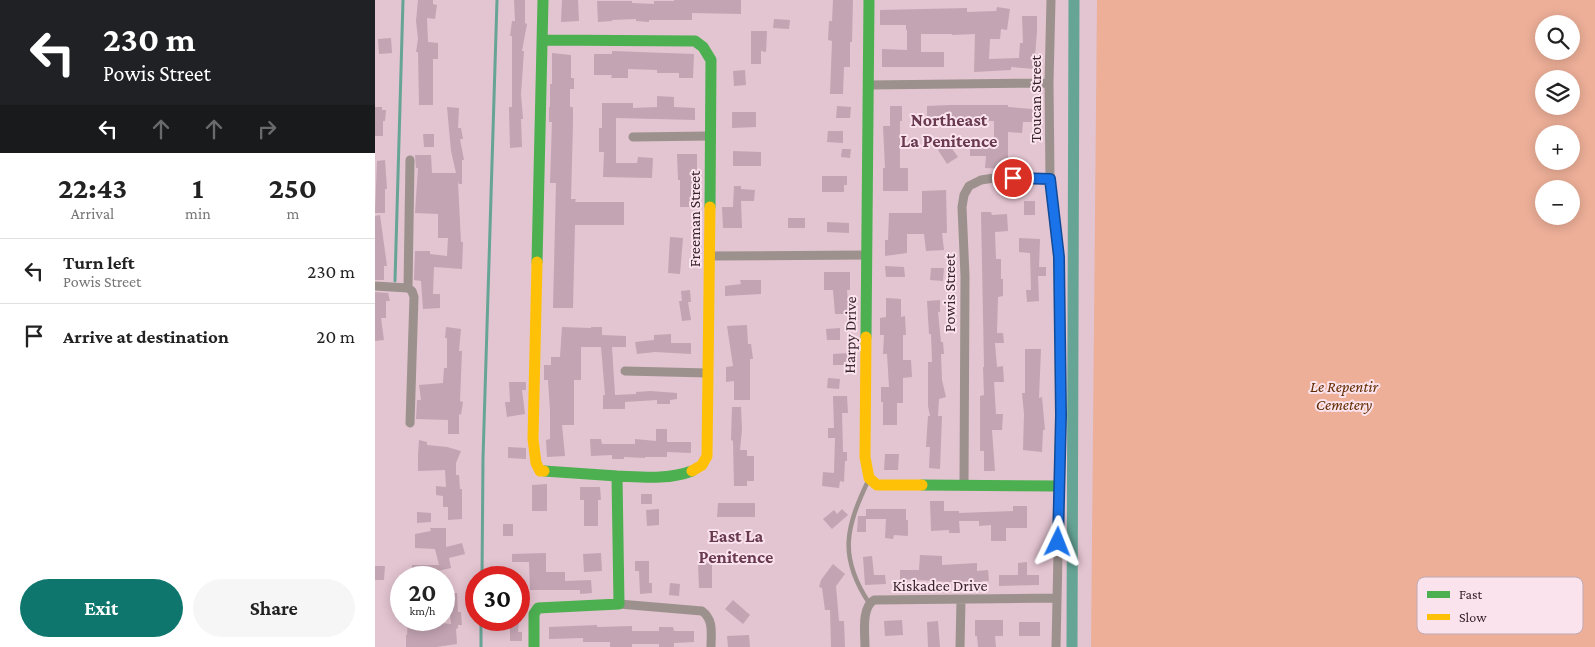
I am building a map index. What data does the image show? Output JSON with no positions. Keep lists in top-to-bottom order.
{
  "streets": {
    "street": [
      "Toucan Street",
      "Freeman Street",
      "Powis Street",
      "Harpy Drive",
      "Kiskadee Drive"
    ]
  },
  "crossings": [
    ["Toucan Street", "Powis Street"],
    ["Toucan Street", "Kiskadee Drive"]
  ],
  "districts": ["Northeast La Penitence", "East La Penitence"],
  "parks": ["Le Repentir Cemetery"],
  "legend": ["Fast", "Slow"],
  "page": {
    "turn": ["230 m", "Powis Street"],
    "map_buttons": ["+", "−"],
    "eta": [
      "22:43",
      "Arrival",
      "1",
      "min",
      "250",
      "m"
    ],
    "list": [
      {
        "name": "Turn left",
        "note": "Powis Street",
        "value": "230 m"
      },
      {
        "name": "Arrive at destination",
        "value": "20 m"
      }
    ],
    "speed": "20 km/h",
    "limit": "30",
    "buttons": ["Exit", "Share"]
  }
}
